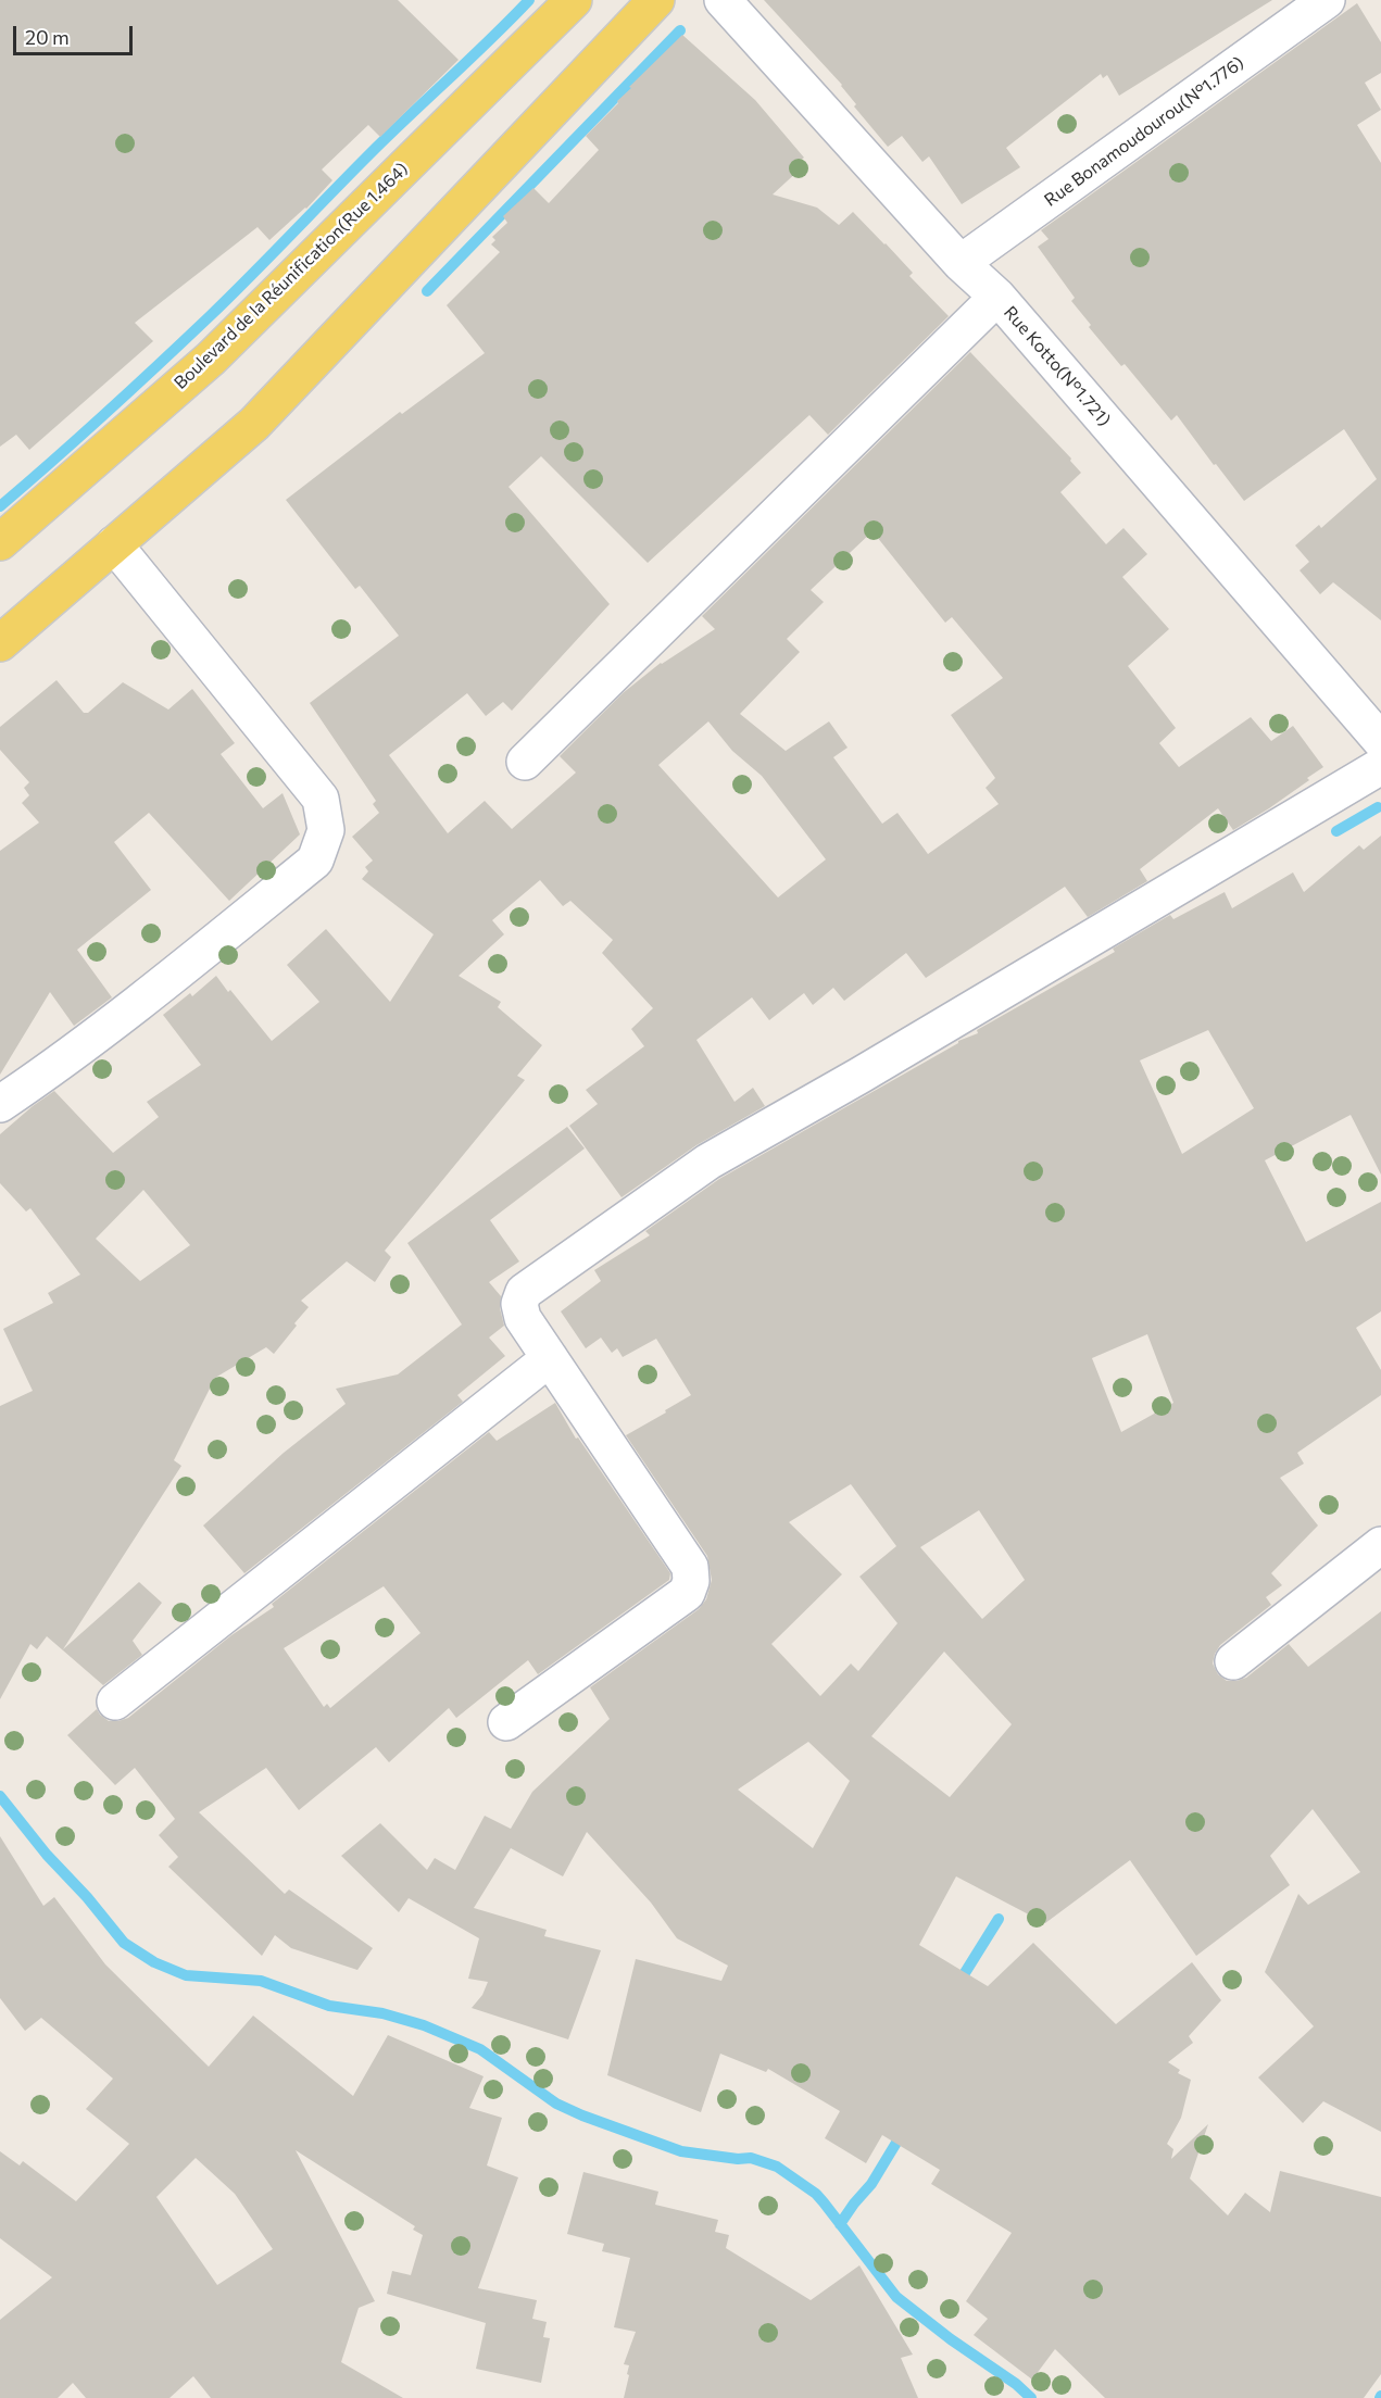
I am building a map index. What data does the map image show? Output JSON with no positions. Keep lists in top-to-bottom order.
{
  "streets": {
    "main road": ["Boulevard de la Réunification(Rue 1.464)"],
    "street": ["Rue Bonamoudourou(N°1.776)", "Rue Kotto(N°1.721)"]
  },
  "crossings": [
    ["Rue Bonamoudourou(N°1.776)", "Rue Kotto(N°1.721)"]
  ],
  "scale_bar": "20 m"
}
